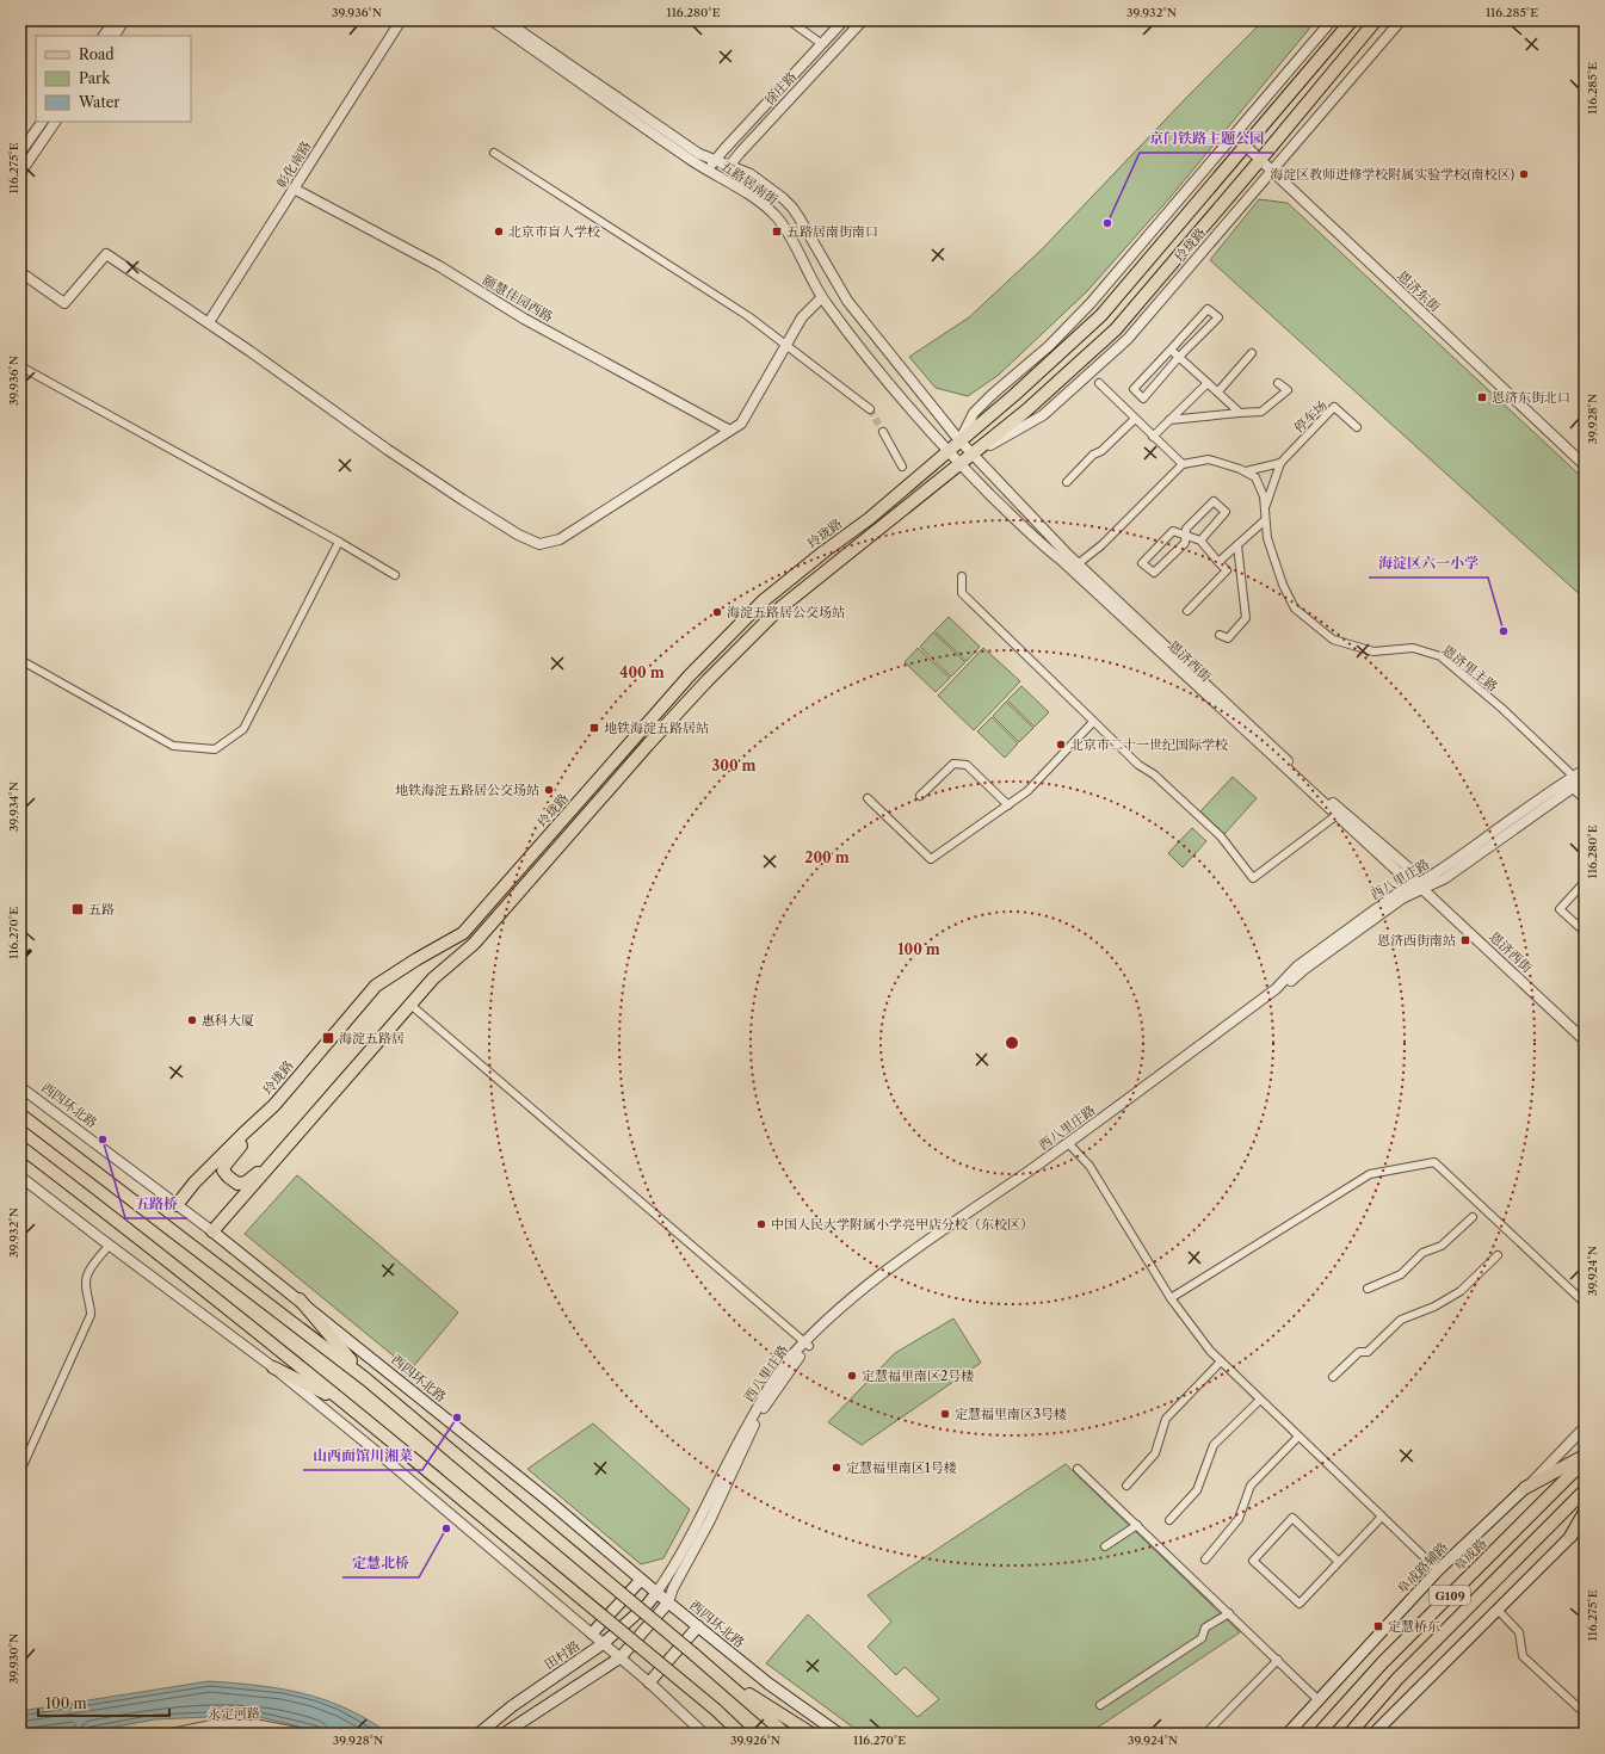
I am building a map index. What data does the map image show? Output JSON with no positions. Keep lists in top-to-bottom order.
{
  "streets": {
    "main road": [
      "玲珑路",
      "西四环北路",
      "阜成路",
      "阜成路辅路",
      "G109",
      "田村路"
    ],
    "street": [
      "徐庄路",
      "彰化南路",
      "五路居南街",
      "恩济东街",
      "颐慧佳园西路",
      "停车场",
      "恩济西街",
      "恩济里主路",
      "西八里庄路",
      "永定河路"
    ]
  },
  "crossings": [
    ["徐庄路", "五路居南街"],
    ["五路居南街", "玲珑路"],
    ["五路居南街", "恩济西街"],
    ["玲珑路", "恩济东街"],
    ["玲珑路", "恩济西街"],
    ["玲珑路", "西四环北路"],
    ["恩济西街", "西八里庄路"],
    ["恩济里主路", "西八里庄路"],
    ["西八里庄路", "西四环北路"],
    ["西八里庄路", "田村路"],
    ["西四环北路", "田村路"]
  ],
  "places": {
    "other": [
      "海淀区教师进修学校附属实验学校(南校区)",
      "京门铁路主题公园",
      "北京市盲人学校",
      "海淀五路居公交场站",
      "海淀区六一小学",
      "北京市二十一世纪国际学校",
      "地铁海淀五路居公交场站",
      "惠科大厦",
      "五路桥",
      "中国人民大学附属小学亮甲店分校（东校区）",
      "定慧福里南区2号楼",
      "定慧福里南区3号楼",
      "山西面馆川湘菜",
      "定慧福里南区1号楼",
      "定慧北桥"
    ],
    "transit": [
      "五路居南街南口",
      "恩济东街北口",
      "地铁海淀五路居站",
      "五路",
      "恩济西街南站",
      "海淀五路居",
      "定慧桥东"
    ]
  },
  "legend": ["Road", "Park", "Water"],
  "scale_bar": "100 m",
  "coordinates": [
    "39.936°N",
    "116.280°E",
    "39.932°N",
    "116.285°E",
    "116.275°E",
    "39.928°N",
    "39.934°N",
    "116.270°E",
    "39.924°N",
    "39.930°N",
    "39.926°N"
  ],
  "rings": [
    "400 m",
    "300 m",
    "200 m",
    "100 m"
  ]
}
